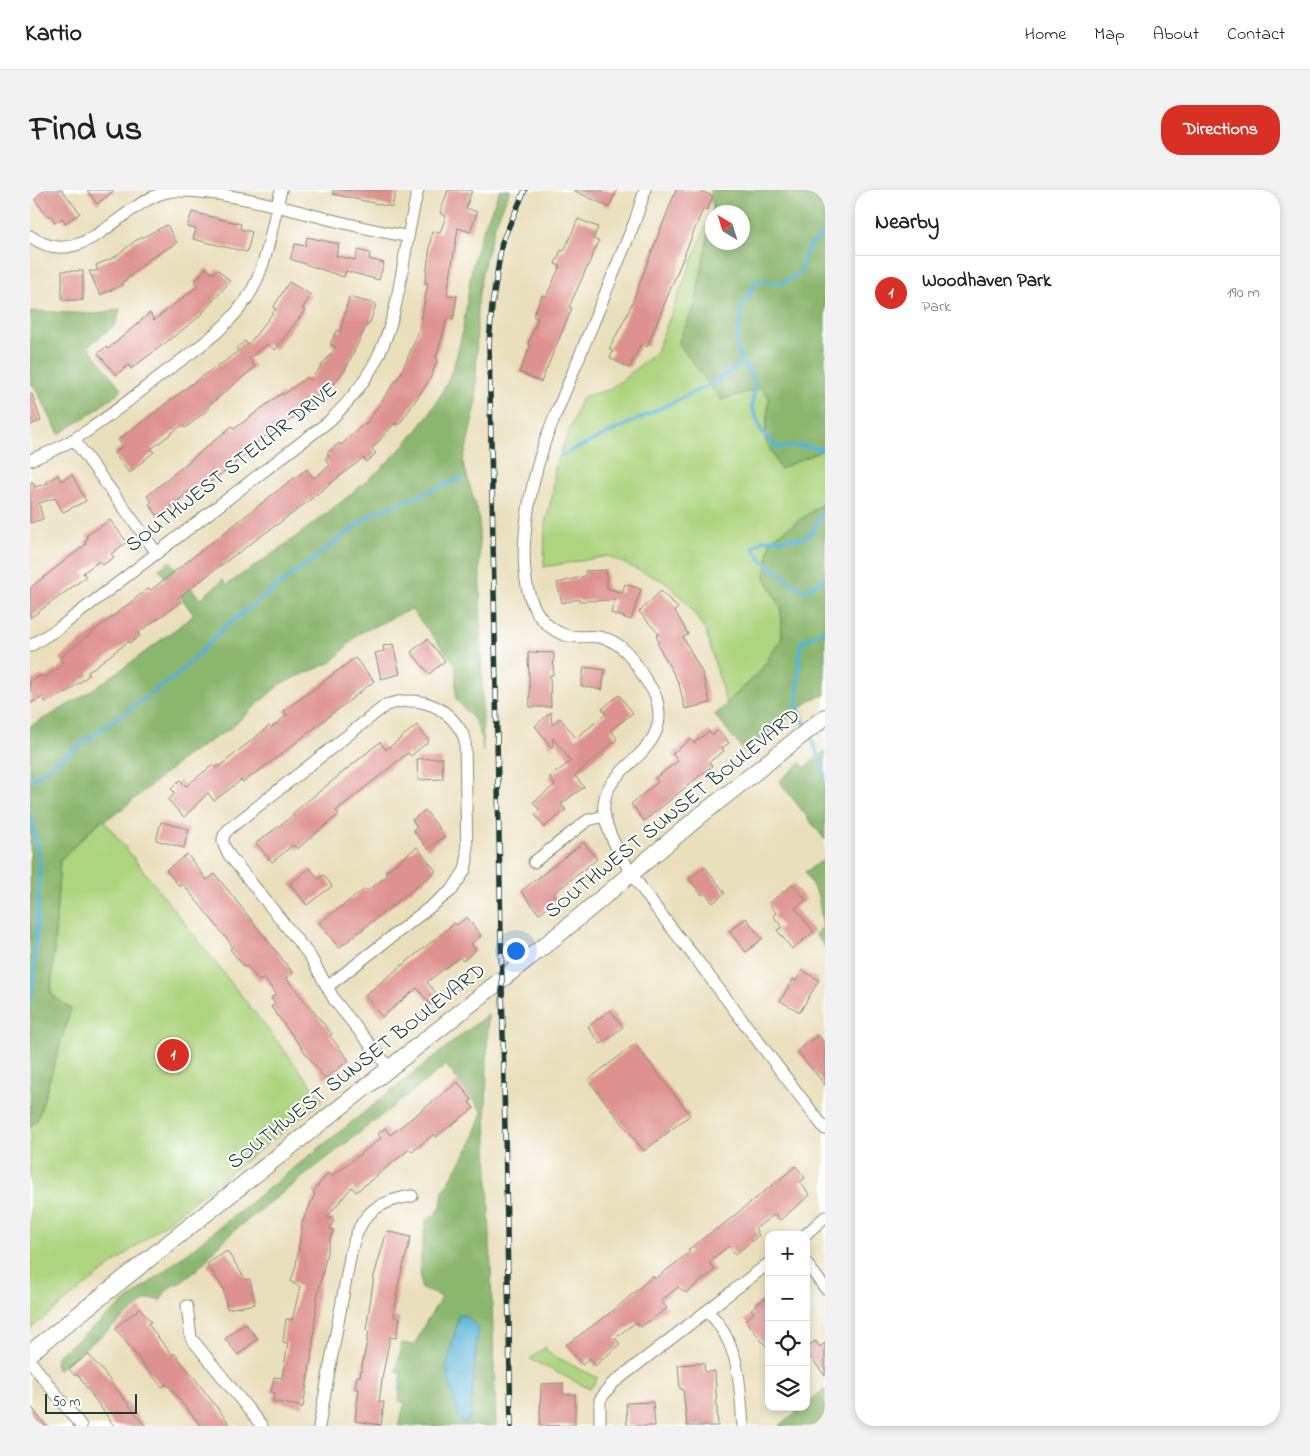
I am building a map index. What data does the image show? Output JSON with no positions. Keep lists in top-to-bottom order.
{
  "streets": {
    "main road": ["SOUTHWEST SUNSET BOULEVARD"],
    "street": ["SOUTHWEST STELLAR DRIVE"]
  },
  "scale_bar": "50 m",
  "north": "top left",
  "page": {
    "header": "Kartio",
    "nav": [
      "Home",
      "Map",
      "About",
      "Contact"
    ],
    "title": "Find us",
    "buttons": "Directions",
    "heading": "Nearby",
    "list": [
      {
        "mark": "1",
        "name": "Woodhaven Park",
        "note": "Park",
        "value": "190 m"
      }
    ],
    "pins": "1",
    "map_buttons": ["+", "−"],
    "scale": "50 m"
  }
}
